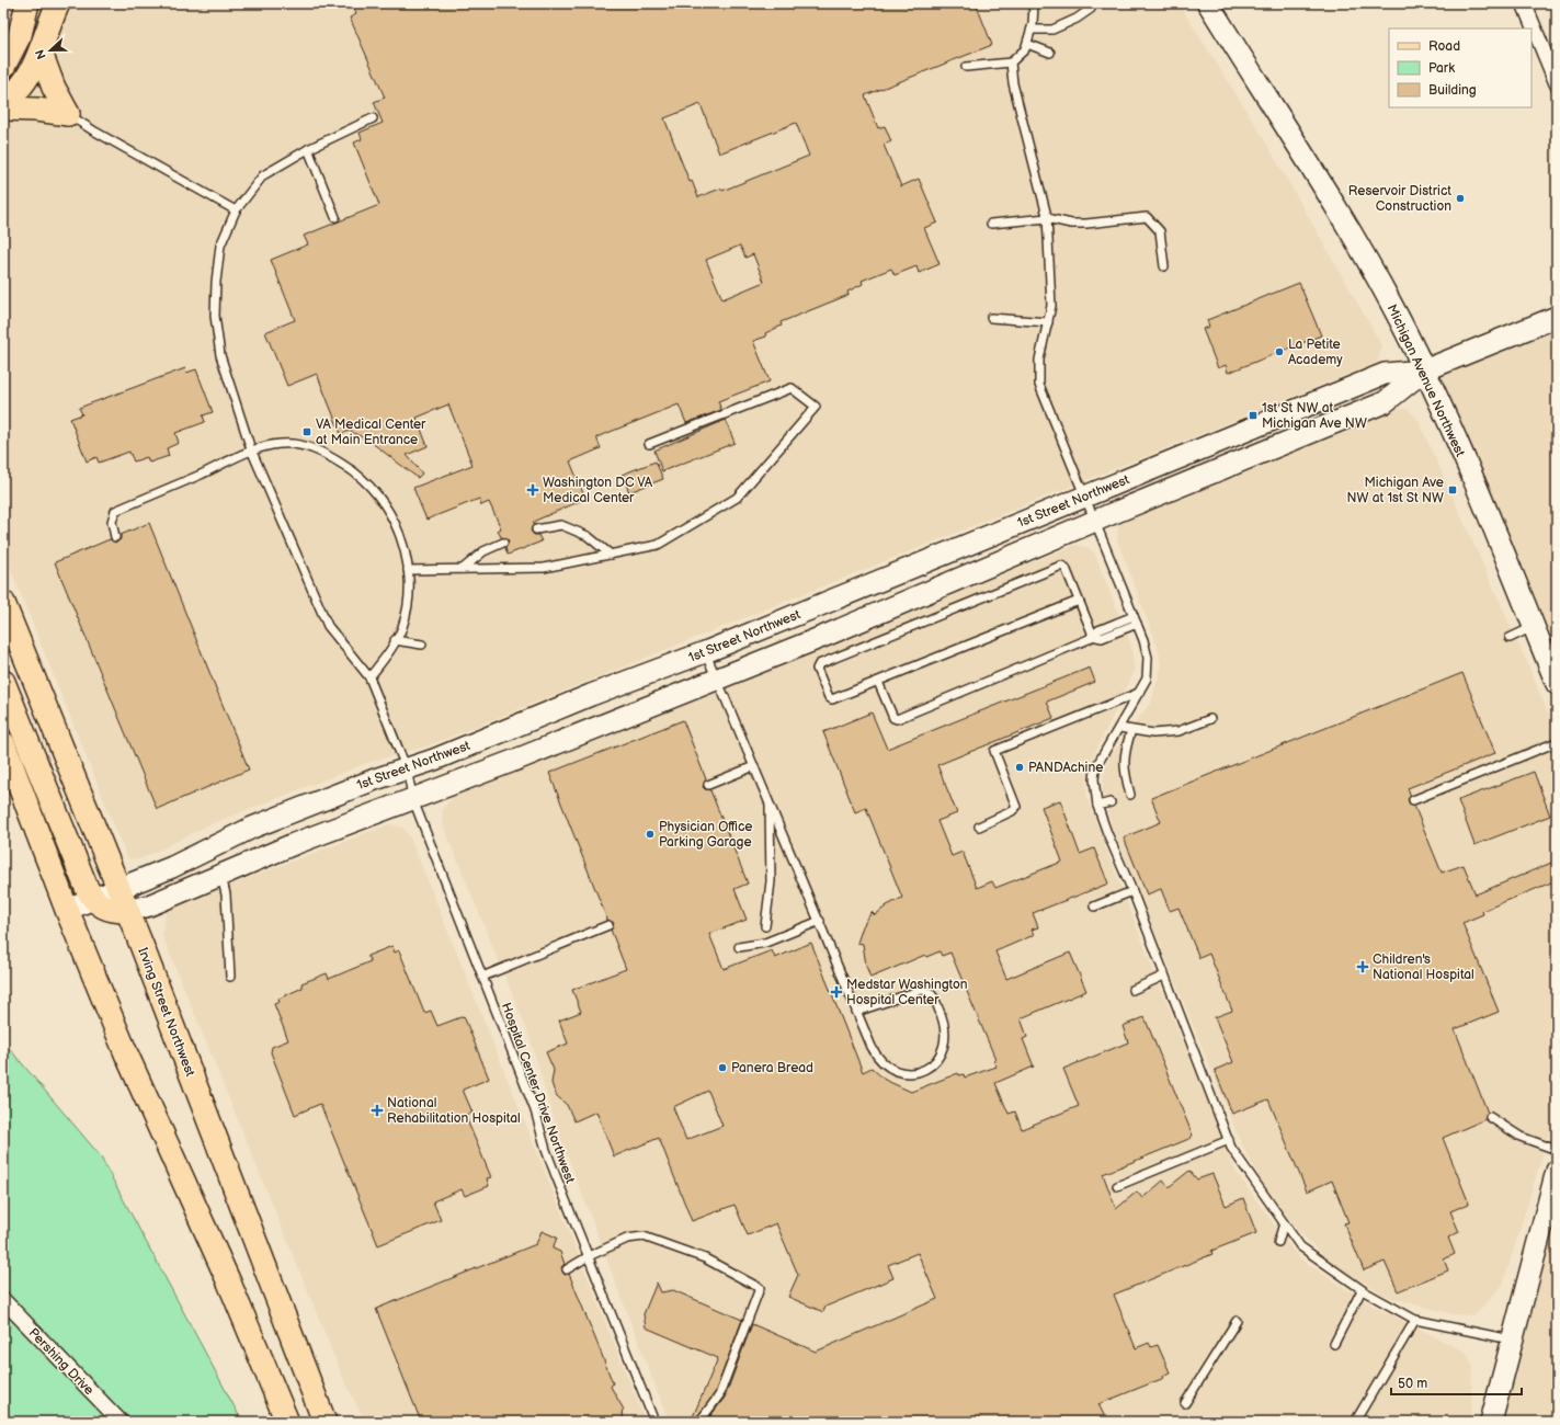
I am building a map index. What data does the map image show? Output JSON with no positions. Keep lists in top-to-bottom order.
{
  "streets": {
    "main road": ["Irving Street Northwest"],
    "street": ["Michigan Avenue Northwest", "1st Street Northwest", "Pershing Drive"],
    "lane": ["Hospital Center Drive Northwest"]
  },
  "crossings": [
    ["Michigan Avenue Northwest", "1st Street Northwest"],
    ["1st Street Northwest", "Irving Street Northwest"],
    ["1st Street Northwest", "Hospital Center Drive Northwest"]
  ],
  "places": {
    "other": [
      "Reservoir District Construction",
      "La Petite Academy",
      "PANDAchine",
      "Physician Office Parking Garage",
      "Panera Bread"
    ],
    "transit": ["1st St NW at Michigan Ave NW", "VA Medical Center at Main Entrance", "Michigan Ave NW at 1st St NW"],
    "health": [
      "Washington DC VA Medical Center",
      "Children's National Hospital",
      "Medstar Washington Hospital Center",
      "National Rehabilitation Hospital"
    ]
  },
  "legend": ["Road", "Park", "Building"],
  "scale_bar": "50 m",
  "north": "left"
}
